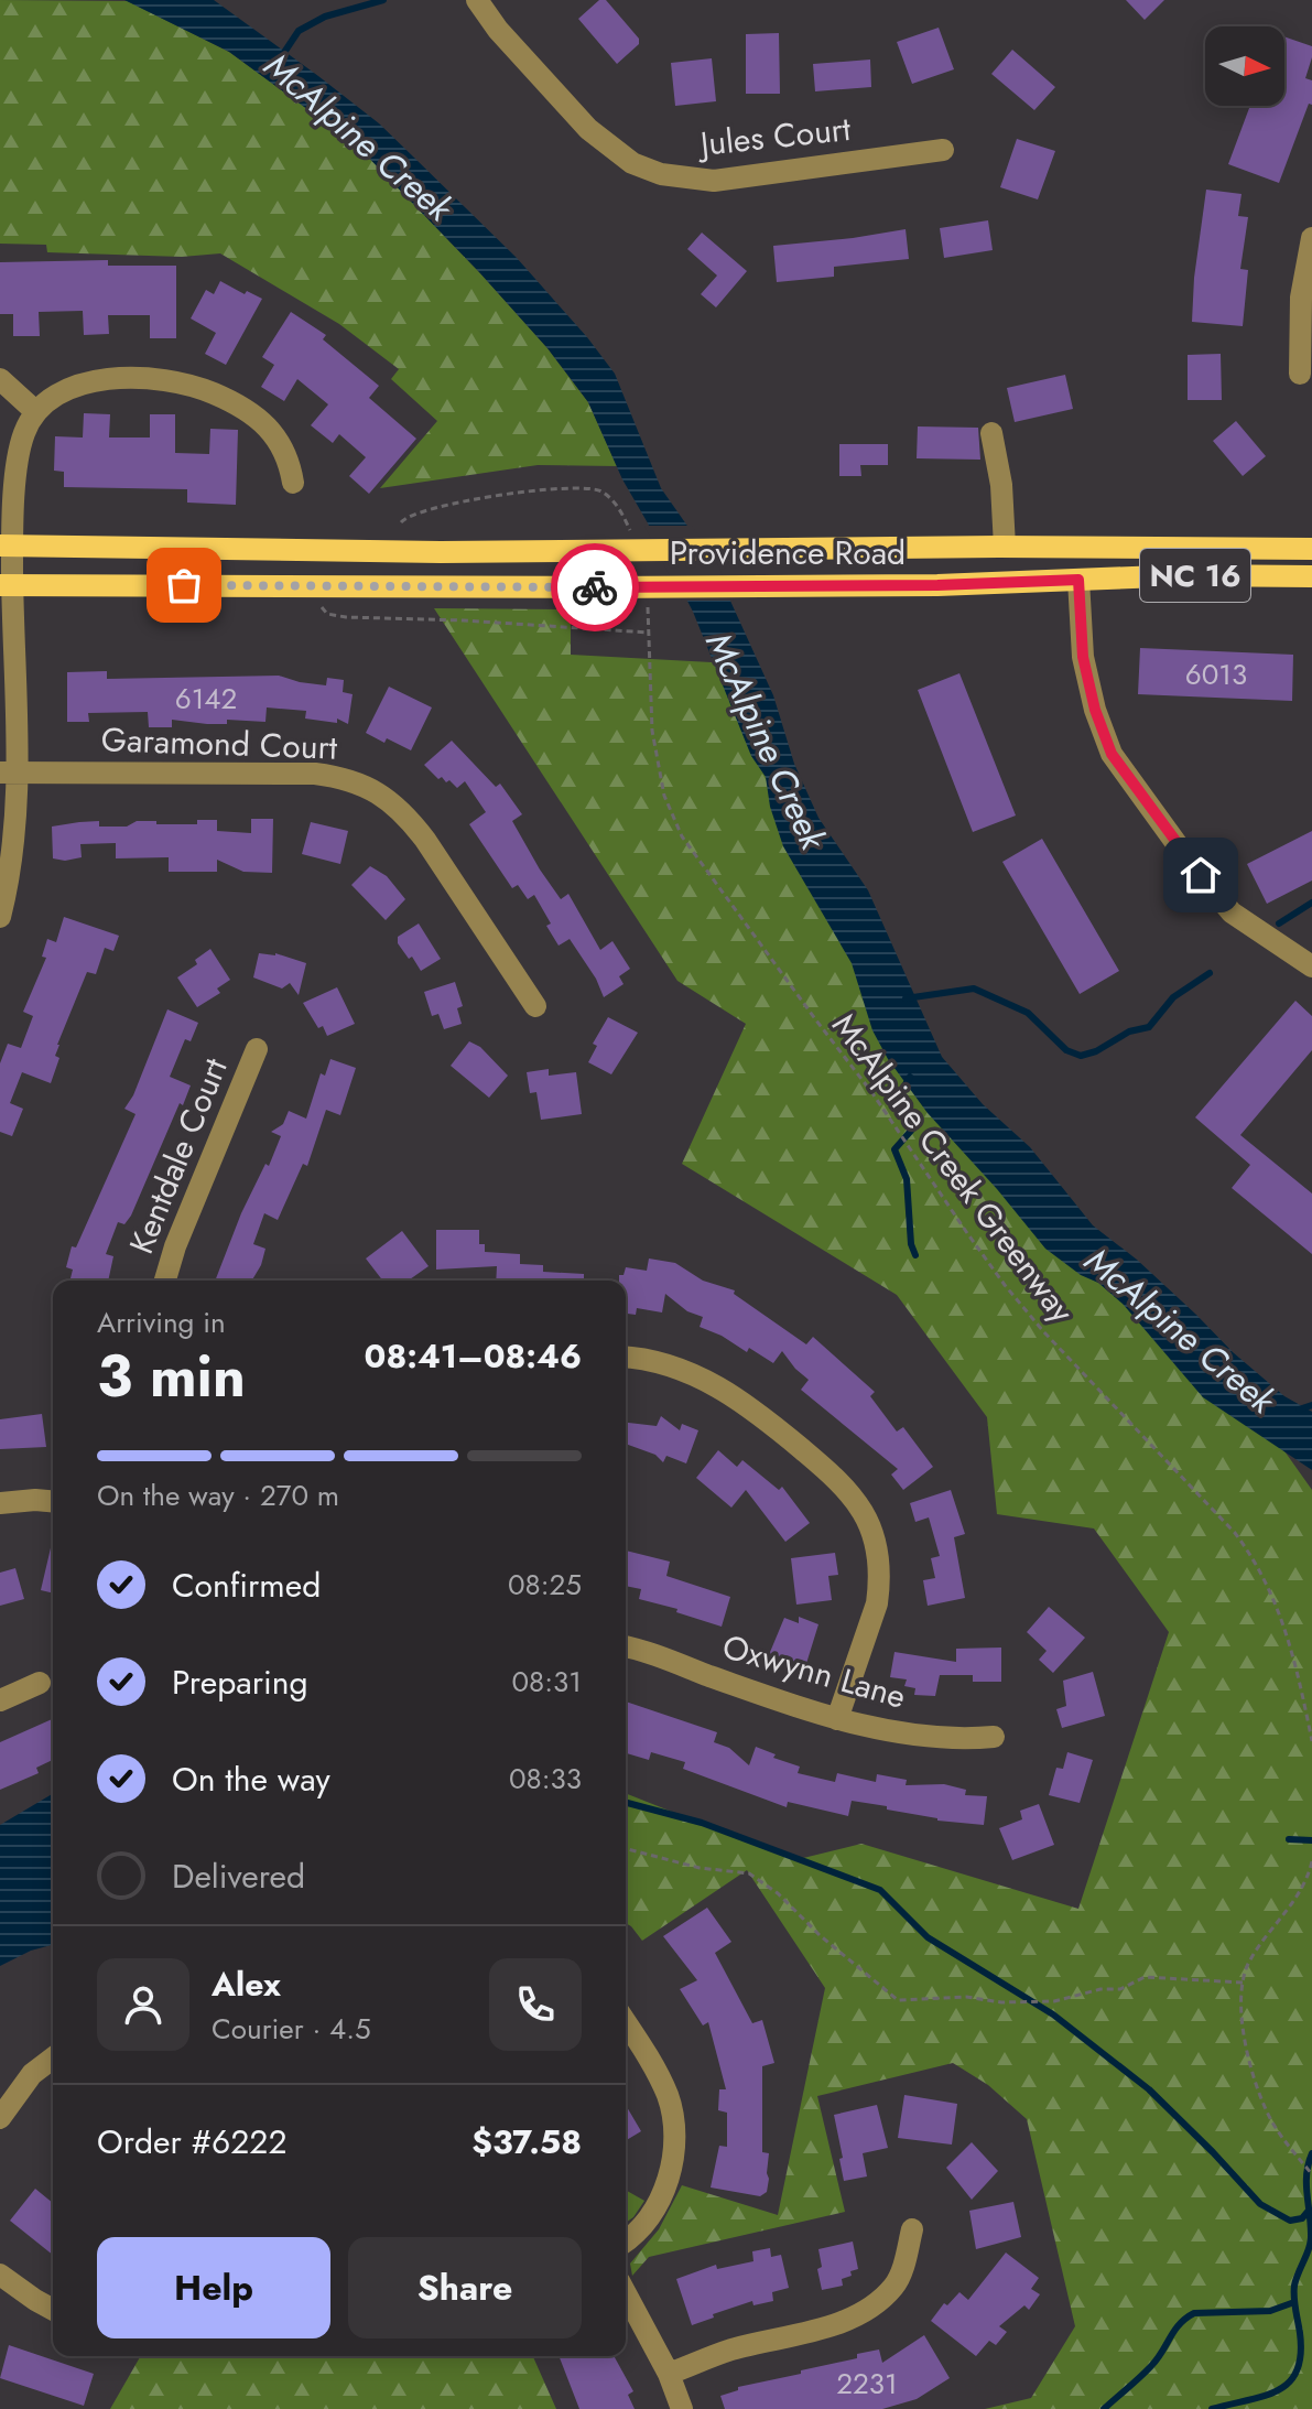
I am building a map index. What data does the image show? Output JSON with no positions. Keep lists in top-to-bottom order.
{
  "streets": {
    "main road": ["Providence Road", "NC 16"],
    "street": [
      "Jules Court",
      "Garamond Court",
      "Kentdale Court",
      "Oxwynn Lane"
    ],
    "path": ["McAlpine Creek Greenway"]
  },
  "water": ["McAlpine Creek"],
  "house_numbers": ["6013", "6142", "2231"],
  "north": "right",
  "page": {
    "heading": ["3 min", "Arriving in", "08:41–08:46"],
    "panel": [
      "Alex",
      "Courier · 4.5",
      "Order #6222",
      "$37.58"
    ],
    "bar": "On the way · 270 m",
    "list": [
      ["Confirmed", "08:25"],
      ["Preparing", "08:31"],
      ["On the way", "08:33"],
      "Delivered"
    ],
    "buttons": ["Help", "Share"]
  }
}
